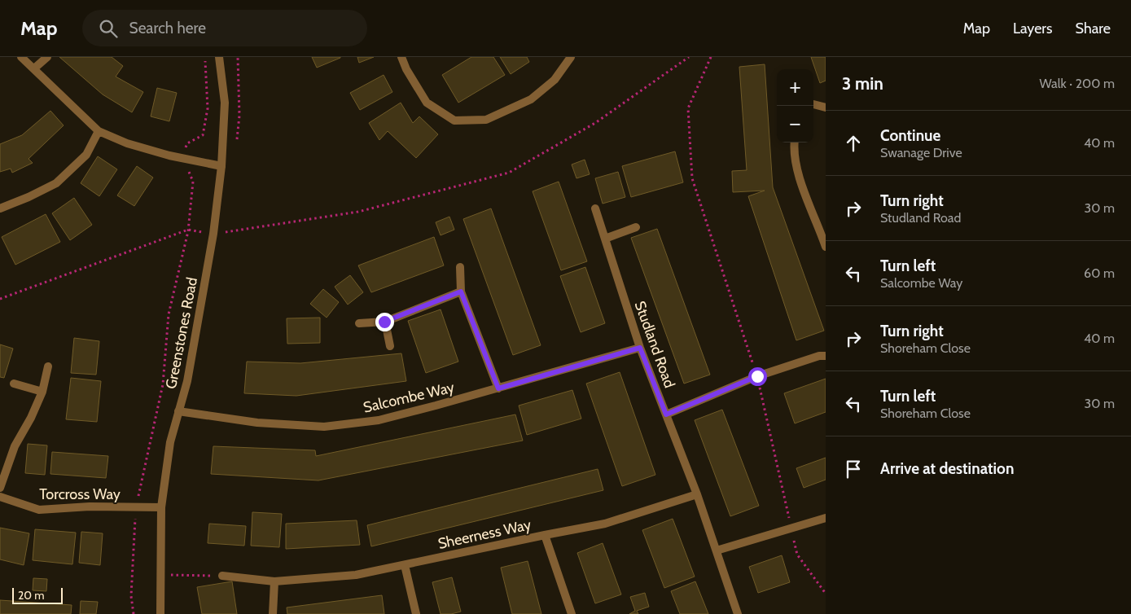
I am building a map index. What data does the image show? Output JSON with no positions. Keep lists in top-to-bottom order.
{
  "streets": {
    "street": [
      "Greenstones Road",
      "Studland Road",
      "Salcombe Way",
      "Torcross Way",
      "Sheerness Way"
    ]
  },
  "crossings": [
    ["Greenstones Road", "Salcombe Way"],
    ["Greenstones Road", "Torcross Way"],
    ["Studland Road", "Salcombe Way"],
    ["Studland Road", "Sheerness Way"]
  ],
  "scale_bar": "20 m",
  "page": {
    "header": "Map",
    "search": "Search here",
    "nav": ["Map", "Layers", "Share"],
    "heading": ["3 min", "Walk · 200 m"],
    "map_buttons": ["+", "−"],
    "list": [
      ["Continue", "Swanage Drive", "40 m"],
      ["Turn right", "Studland Road", "30 m"],
      ["Turn left", "Salcombe Way", "60 m"],
      ["Turn right", "Shoreham Close", "40 m"],
      ["Turn left", "Shoreham Close", "30 m"],
      "Arrive at destination"
    ],
    "scale": "20 m"
  }
}
